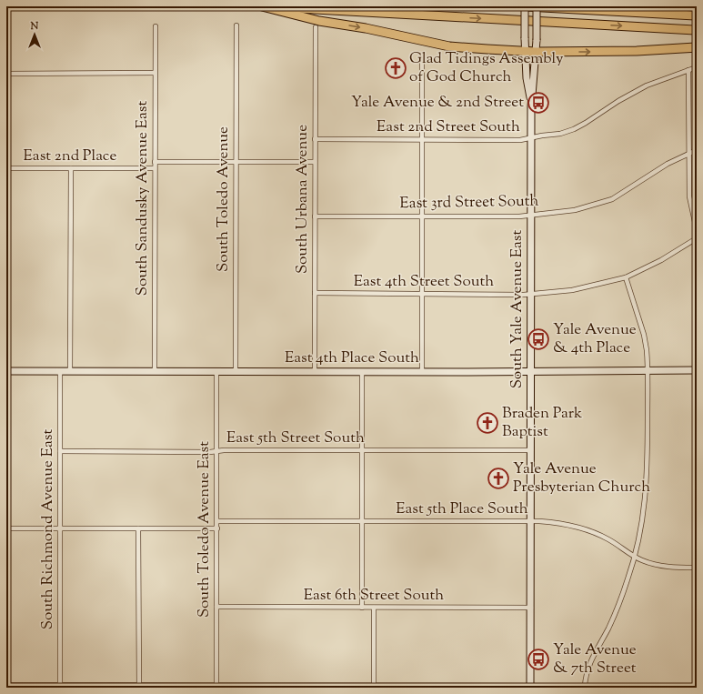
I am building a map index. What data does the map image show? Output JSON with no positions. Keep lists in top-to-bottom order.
{
  "streets": {
    "main road": ["South Yale Avenue East", "East 4th Place South"],
    "street": [
      "East 2nd Street South",
      "East 2nd Place",
      "South Sandusky Avenue East",
      "South Toledo Avenue",
      "South Urbana Avenue",
      "East 3rd Street South",
      "East 4th Street South",
      "East 5th Street South",
      "East 5th Place South",
      "South Richmond Avenue East",
      "South Toledo Avenue East",
      "East 6th Street South"
    ]
  },
  "crossings": [
    ["East 2nd Street South", "South Urbana Avenue"],
    ["East 2nd Street South", "South Yale Avenue East"],
    ["East 2nd Place", "South Sandusky Avenue East"],
    ["South Sandusky Avenue East", "East 4th Place South"],
    ["South Toledo Avenue", "East 4th Place South"],
    ["South Urbana Avenue", "East 3rd Street South"],
    ["South Urbana Avenue", "East 4th Street South"],
    ["South Urbana Avenue", "East 4th Place South"],
    ["East 3rd Street South", "South Yale Avenue East"],
    ["East 4th Street South", "South Yale Avenue East"],
    ["South Yale Avenue East", "East 4th Place South"],
    ["South Yale Avenue East", "East 5th Street South"],
    ["South Yale Avenue East", "East 5th Place South"],
    ["South Yale Avenue East", "East 6th Street South"],
    ["East 4th Place South", "South Richmond Avenue East"],
    ["East 4th Place South", "South Toledo Avenue East"],
    ["East 5th Street South", "South Richmond Avenue East"],
    ["East 5th Street South", "South Toledo Avenue East"],
    ["East 5th Place South", "South Toledo Avenue East"],
    ["South Toledo Avenue East", "East 6th Street South"]
  ],
  "places": {
    "church": ["Glad Tidings Assembly of God Church", "Braden Park Baptist", "Yale Avenue Presbyterian Church"],
    "bus stop": ["Yale Avenue & 2nd Street", "Yale Avenue & 4th Place", "Yale Avenue & 7th Street"]
  },
  "north": "top"
}
